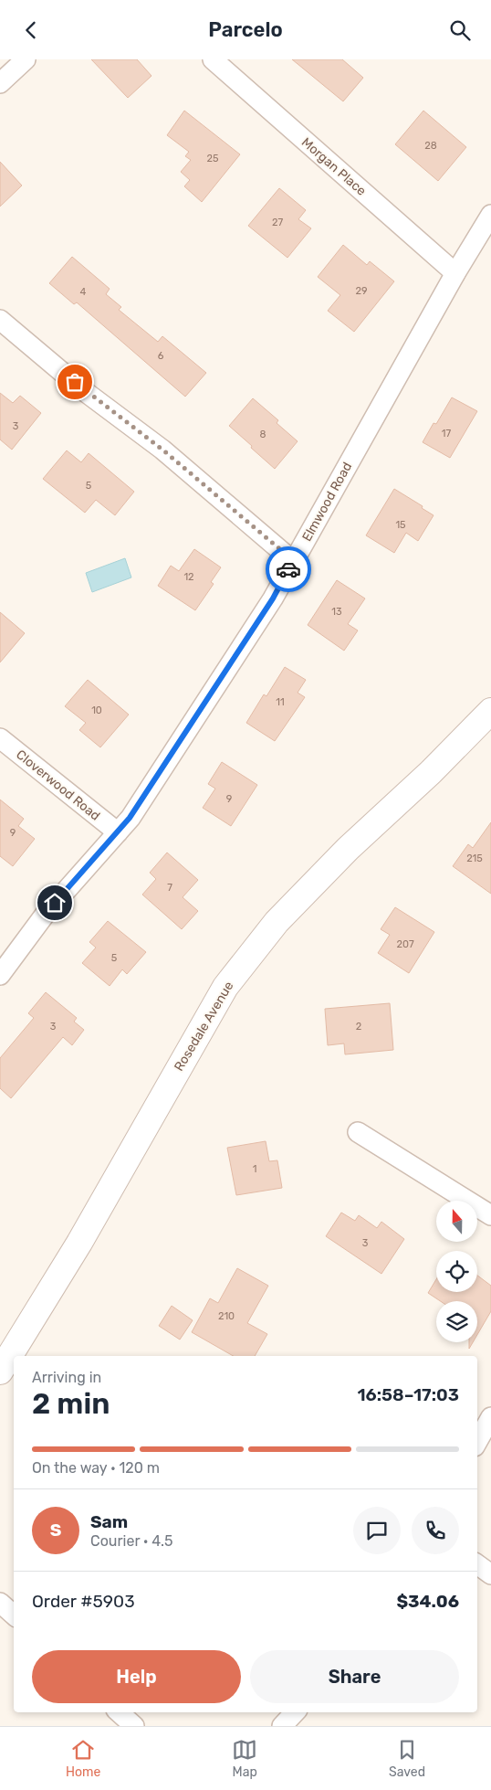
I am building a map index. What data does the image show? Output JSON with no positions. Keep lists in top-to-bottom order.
{
  "streets": {
    "street": [
      "Morgan Place",
      "Elmwood Road",
      "Cloverwood Road",
      "Rosedale Avenue"
    ]
  },
  "crossings": [
    ["Morgan Place", "Elmwood Road"],
    ["Elmwood Road", "Cloverwood Road"]
  ],
  "house_numbers": [
    "28",
    "25",
    "27",
    "29",
    "4",
    "6",
    "3",
    "17",
    "8",
    "5",
    "15",
    "12",
    "13",
    "11",
    "10",
    "9",
    "9",
    "215",
    "7",
    "207",
    "5",
    "3",
    "2",
    "1",
    "3",
    "210"
  ],
  "north": "top",
  "page": {
    "header": "Parcelo",
    "heading": ["2 min", "Arriving in", "16:58–17:03"],
    "panel": [
      "Sam",
      "Courier · 4.5",
      "Order #5903",
      "$34.06"
    ],
    "bar": "On the way · 120 m",
    "round": "S",
    "buttons": ["Help", "Share"],
    "tabs": ["Home", "Map", "Saved"]
  }
}
